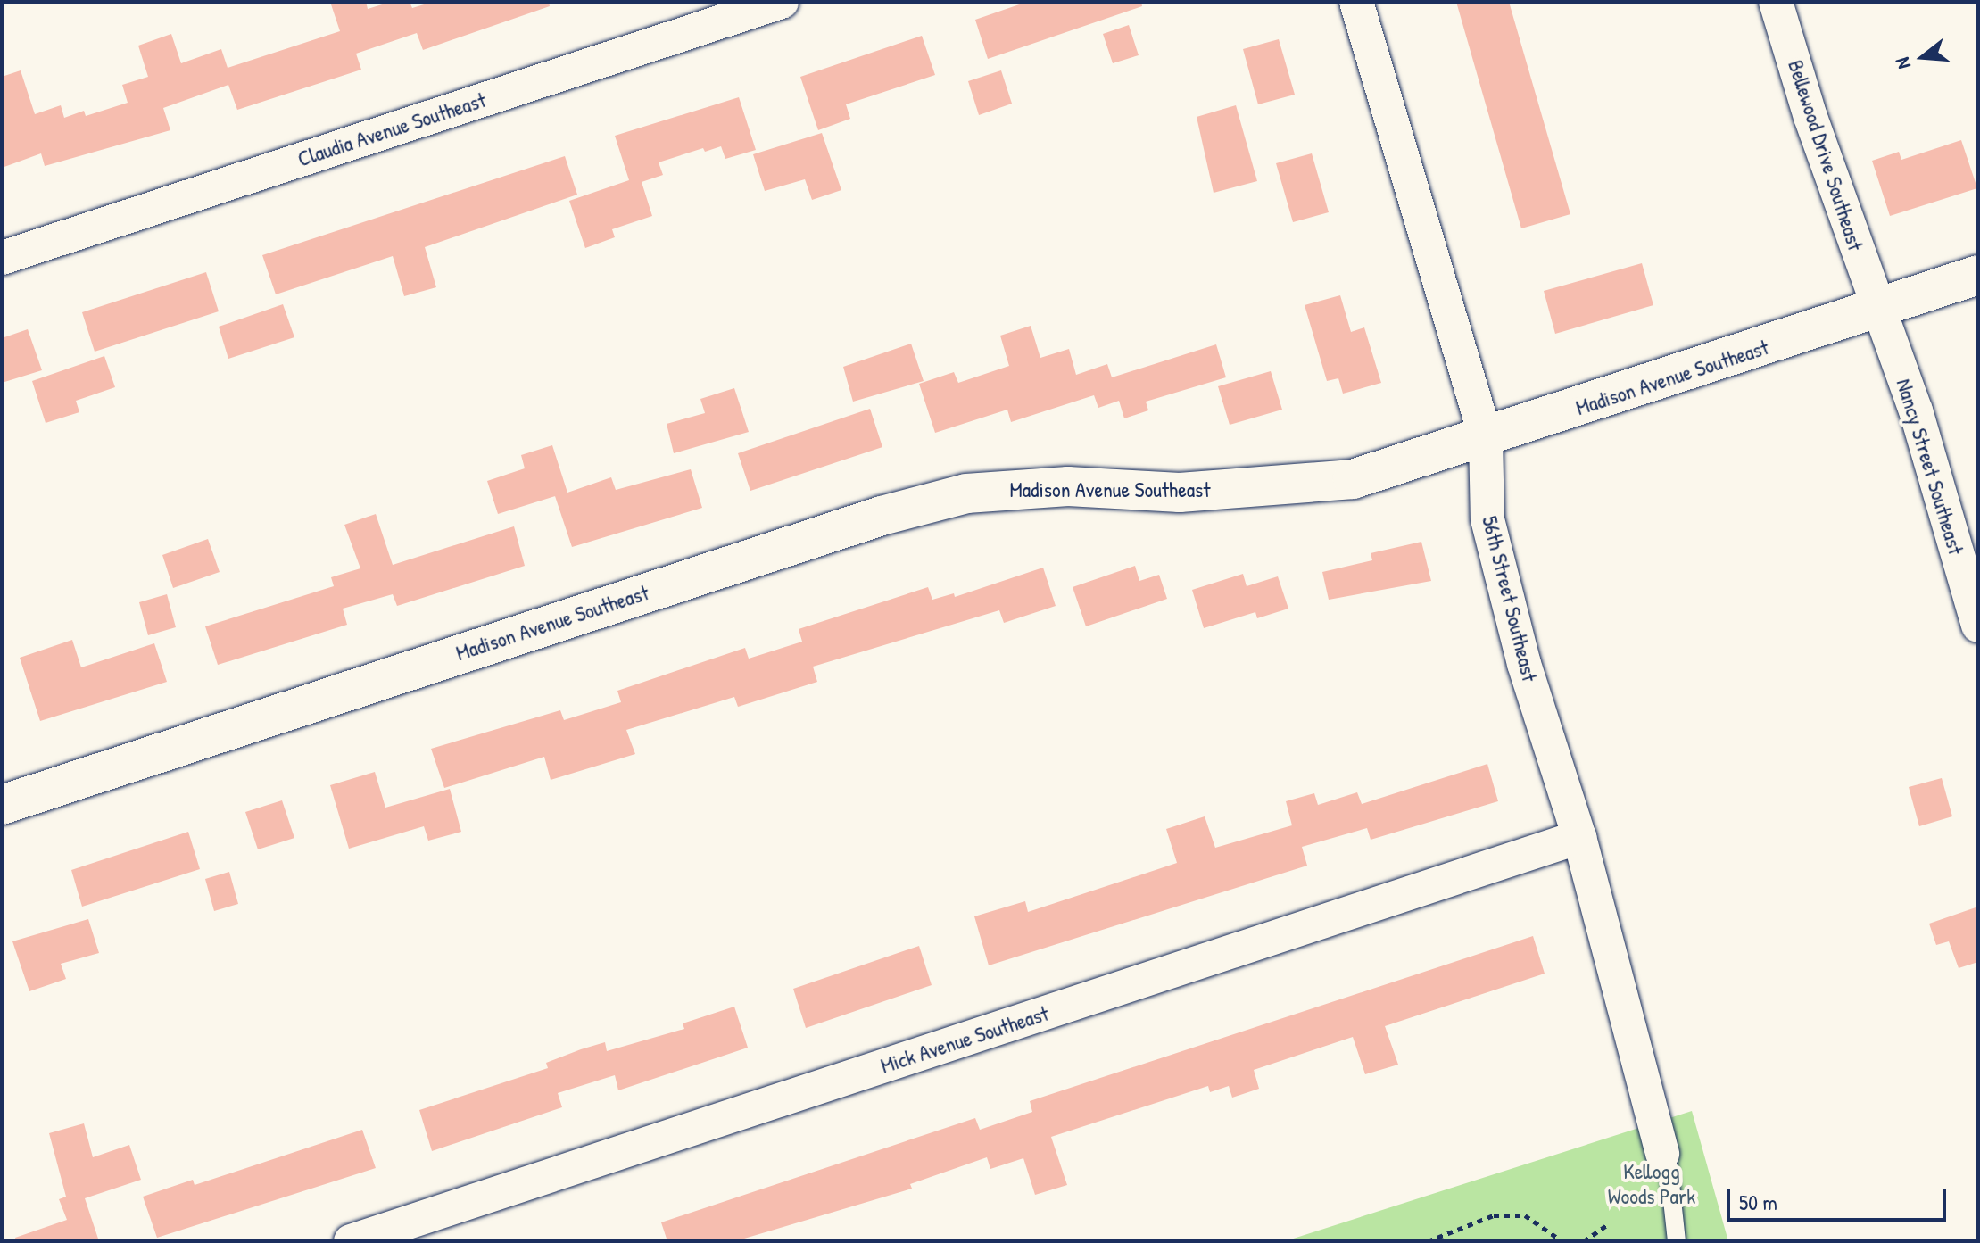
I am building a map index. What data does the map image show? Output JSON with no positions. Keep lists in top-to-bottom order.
{
  "streets": {
    "street": [
      "Claudia Avenue Southeast",
      "Bellewood Drive Southeast",
      "Madison Avenue Southeast",
      "Nancy Street Southeast",
      "56th Street Southeast",
      "Mick Avenue Southeast"
    ]
  },
  "crossings": [
    ["Bellewood Drive Southeast", "Madison Avenue Southeast"],
    ["Bellewood Drive Southeast", "Nancy Street Southeast"],
    ["Madison Avenue Southeast", "Nancy Street Southeast"],
    ["Madison Avenue Southeast", "56th Street Southeast"],
    ["56th Street Southeast", "Mick Avenue Southeast"]
  ],
  "parks": ["Kellogg Woods Park"],
  "scale_bar": "50 m",
  "north": "left"
}
